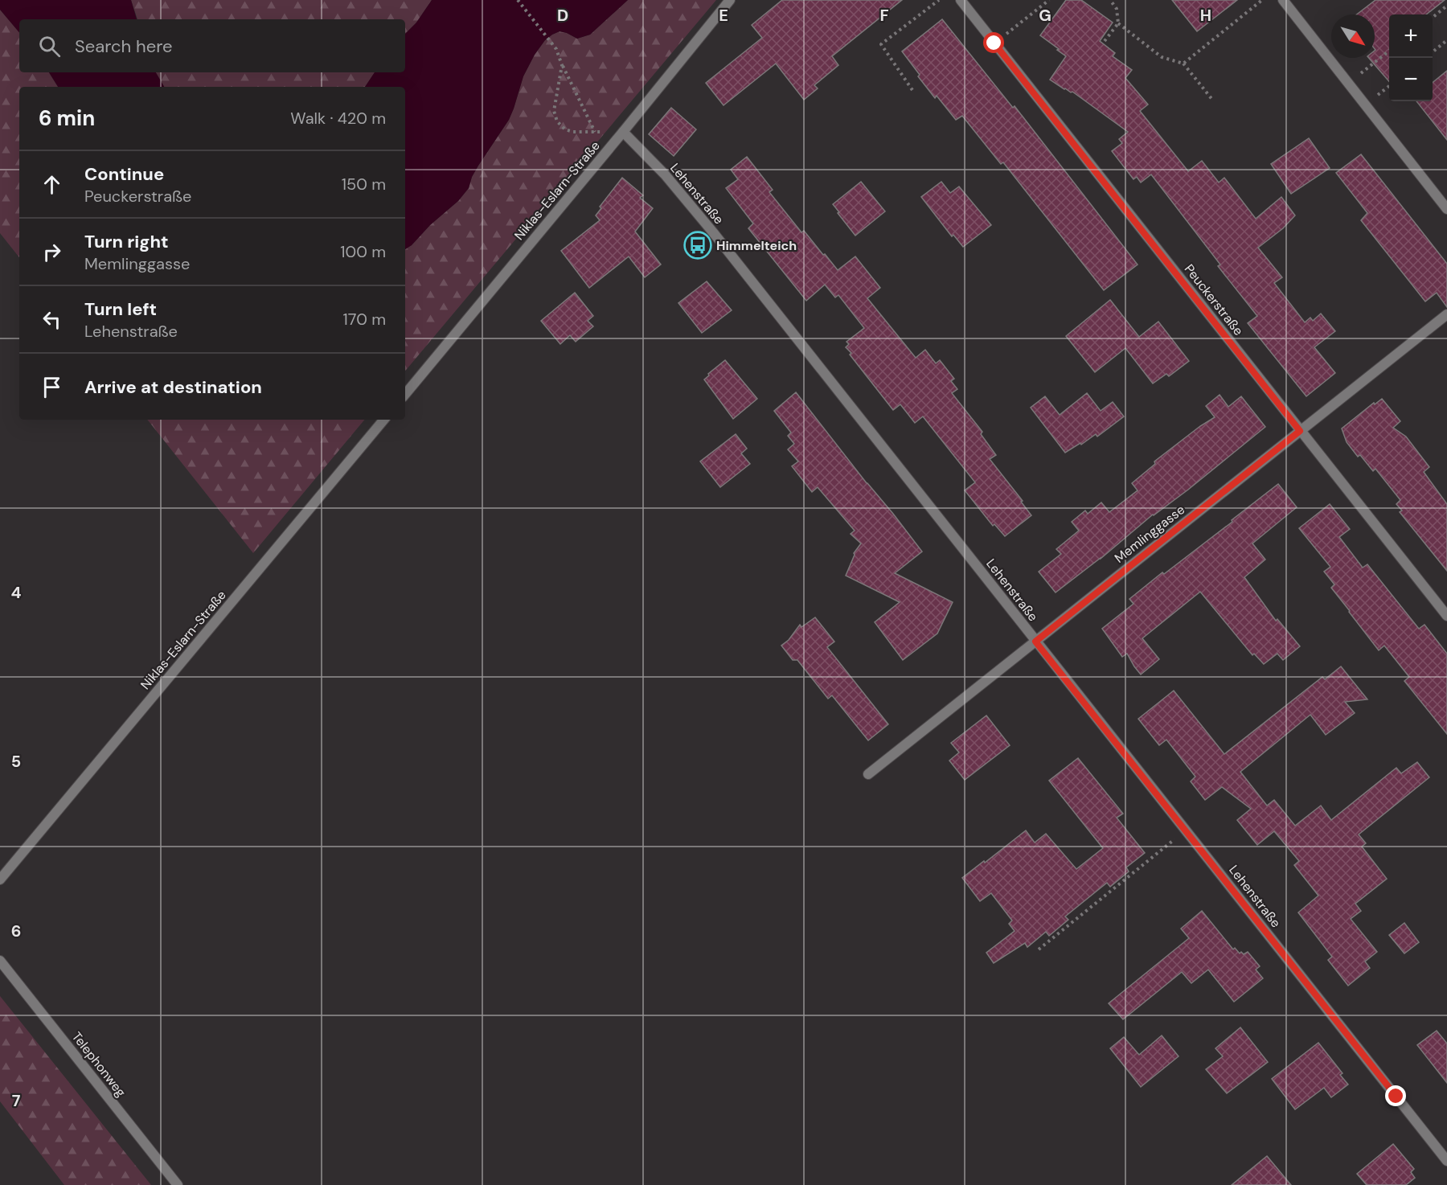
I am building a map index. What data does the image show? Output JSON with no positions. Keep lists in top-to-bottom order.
{
  "streets": {
    "street": [
      "Niklas-Eslarn-Straße",
      "Lehenstraße",
      "Peuckerstraße",
      "Memlinggasse",
      "Telephonweg"
    ]
  },
  "crossings": [
    ["Niklas-Eslarn-Straße", "Lehenstraße"],
    ["Lehenstraße", "Memlinggasse"],
    ["Peuckerstraße", "Memlinggasse"]
  ],
  "places": {
    "bus stop": ["Himmelteich"]
  },
  "north": "bottom right",
  "page": {
    "map_buttons": ["+", "−"],
    "search": "Search here",
    "heading": ["6 min", "Walk · 420 m"],
    "list": [
      ["Continue", "Peuckerstraße", "150 m"],
      ["Turn right", "Memlinggasse", "100 m"],
      ["Turn left", "Lehenstraße", "170 m"],
      "Arrive at destination"
    ]
  },
  "grid": {
    "columns": [
      "D",
      "E",
      "F",
      "G",
      "H"
    ],
    "rows": [
      "4",
      "5",
      "6",
      "7"
    ]
  }
}
